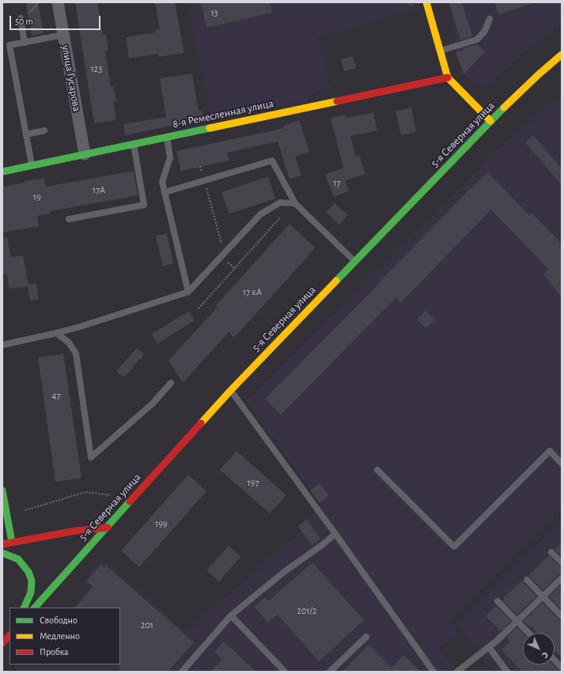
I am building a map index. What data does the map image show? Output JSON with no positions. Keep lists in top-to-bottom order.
{
  "streets": {
    "main road": ["8-я Ремесленная улица", "5-я Северная улица"],
    "street": ["улица Гусарова"]
  },
  "crossings": [
    ["улица Гусарова", "8-я Ремесленная улица"]
  ],
  "house_numbers": [
    "13",
    "123",
    "17",
    "17А",
    "19",
    "17 кА",
    "47",
    "197",
    "199",
    "201/2",
    "201"
  ],
  "legend": ["Свободно", "Медленно", "Пробка"],
  "scale_bar": "50 m",
  "north": "bottom right"
}
